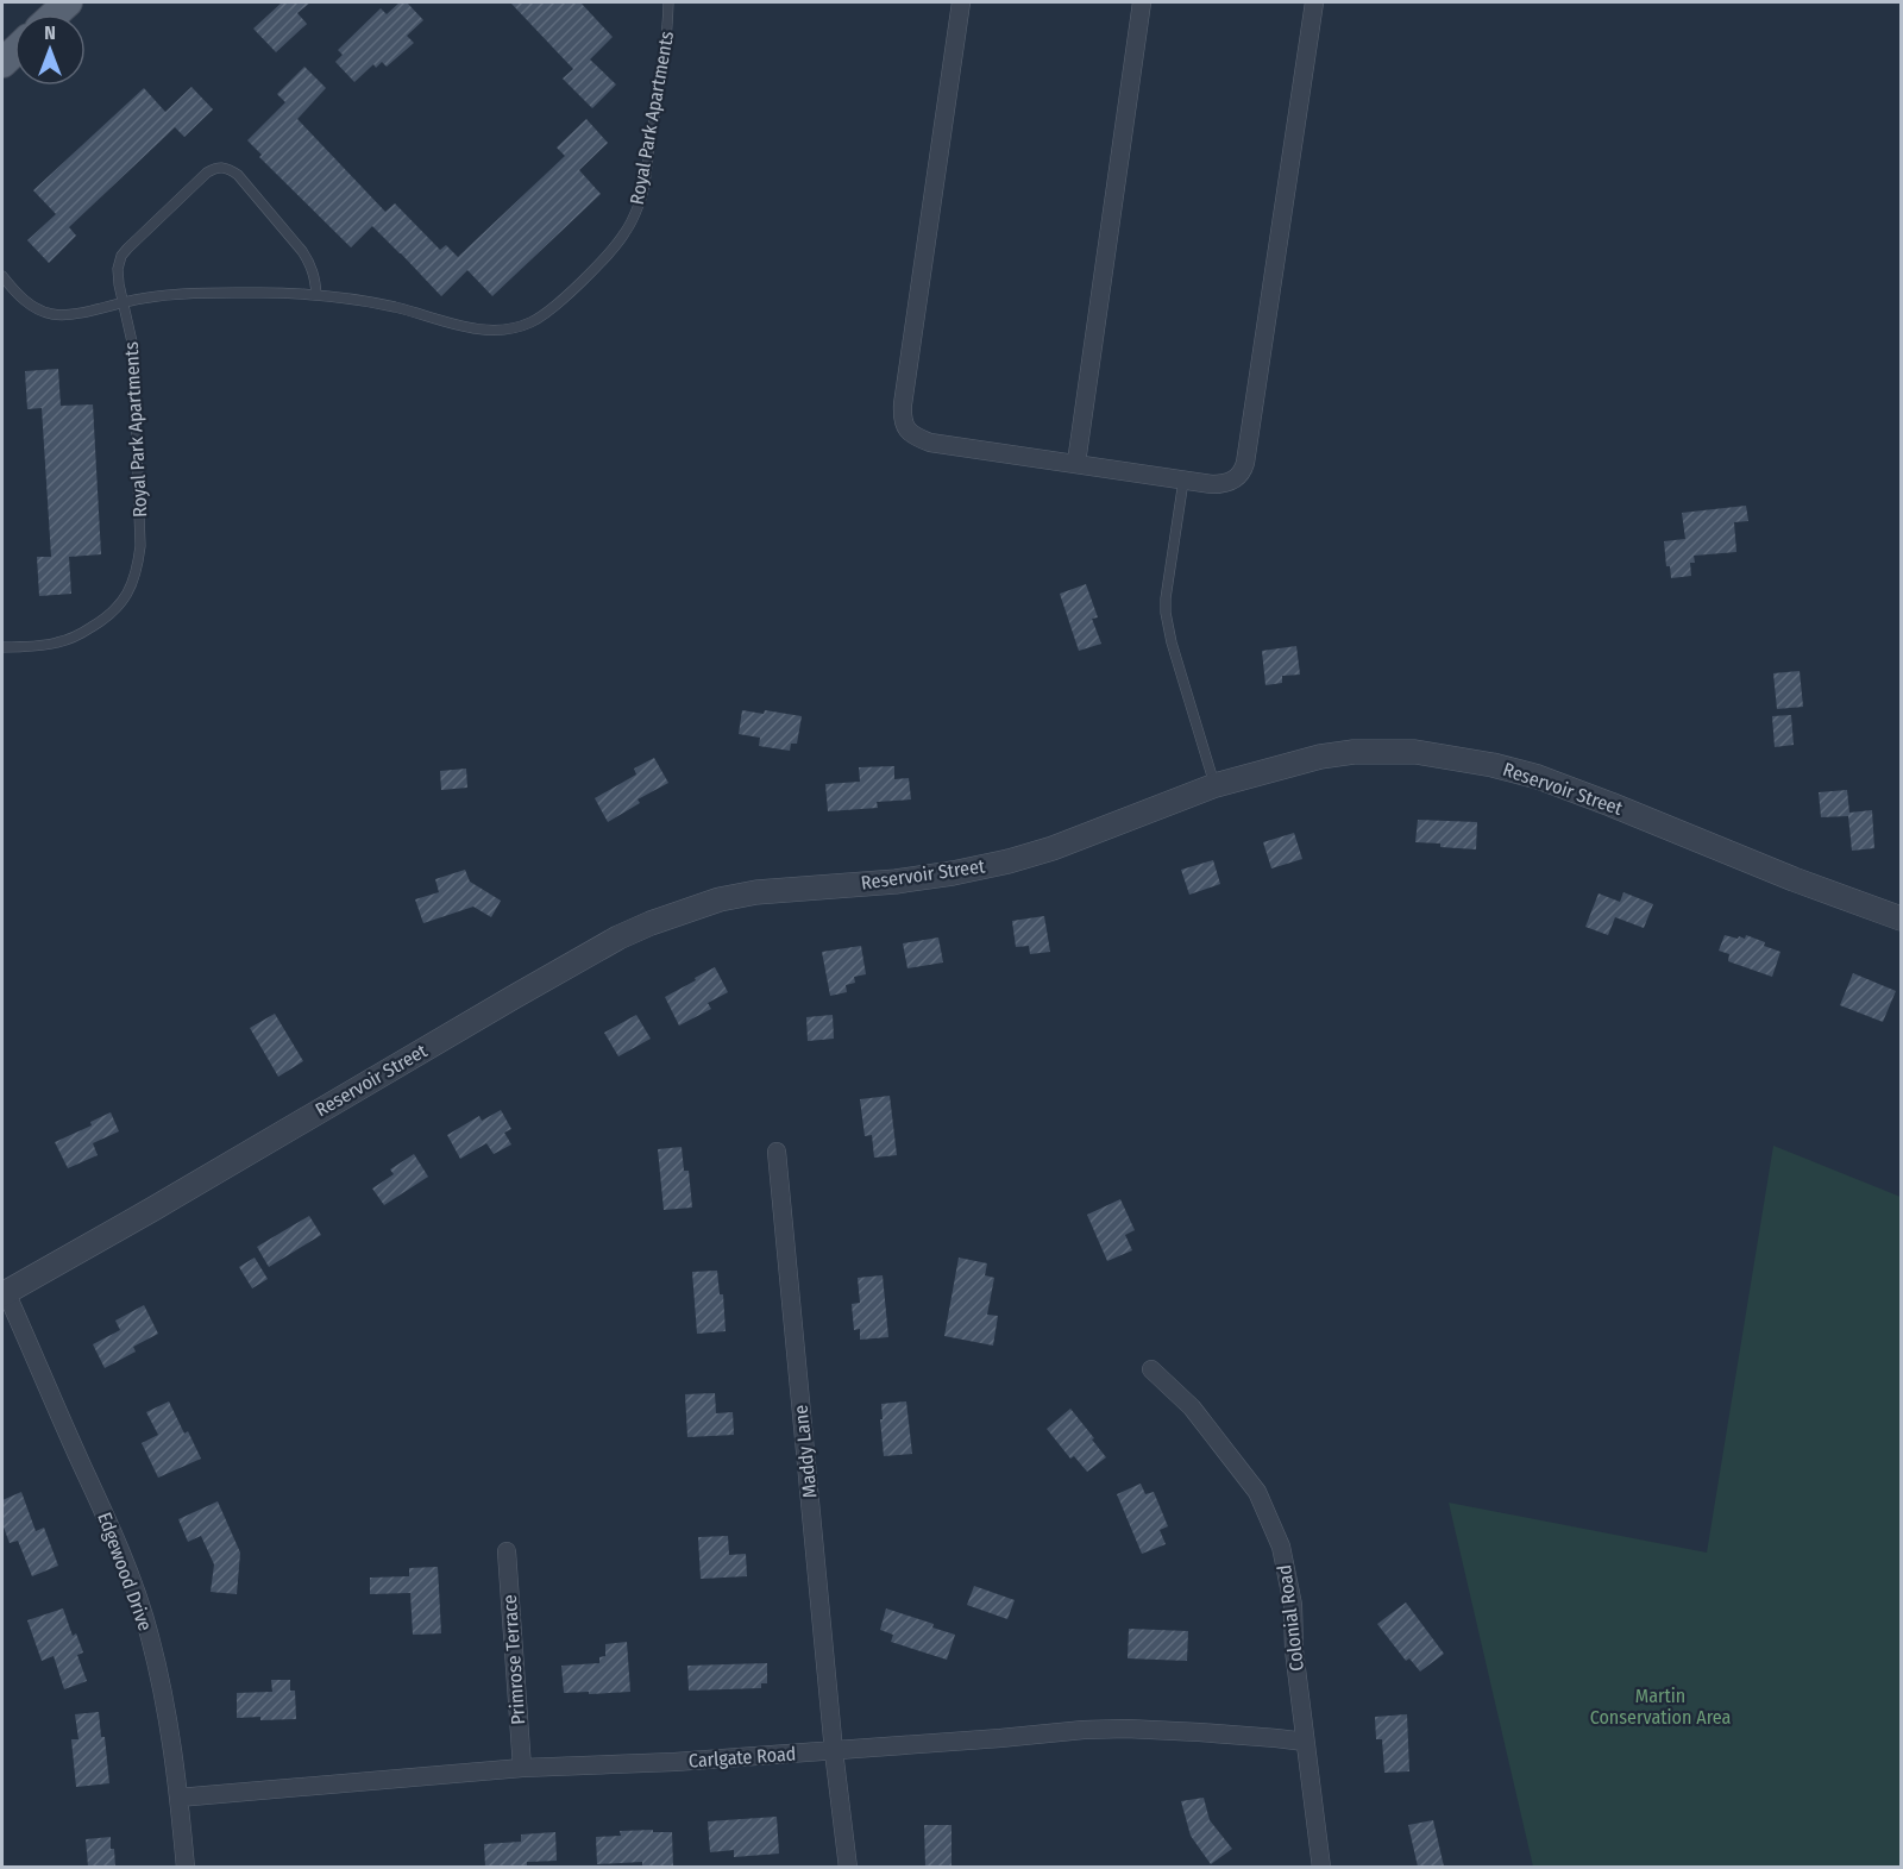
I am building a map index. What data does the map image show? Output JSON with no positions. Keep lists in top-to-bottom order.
{
  "streets": {
    "street": [
      "Reservoir Street",
      "Maddy Lane",
      "Edgewood Drive",
      "Colonial Road",
      "Primrose Terrace",
      "Carlgate Road"
    ],
    "lane": ["Royal Park Apartments"]
  },
  "crossings": [
    ["Reservoir Street", "Edgewood Drive"],
    ["Maddy Lane", "Carlgate Road"],
    ["Edgewood Drive", "Carlgate Road"],
    ["Colonial Road", "Carlgate Road"],
    ["Primrose Terrace", "Carlgate Road"]
  ],
  "parks": ["Martin Conservation Area"],
  "north": "top"
}
